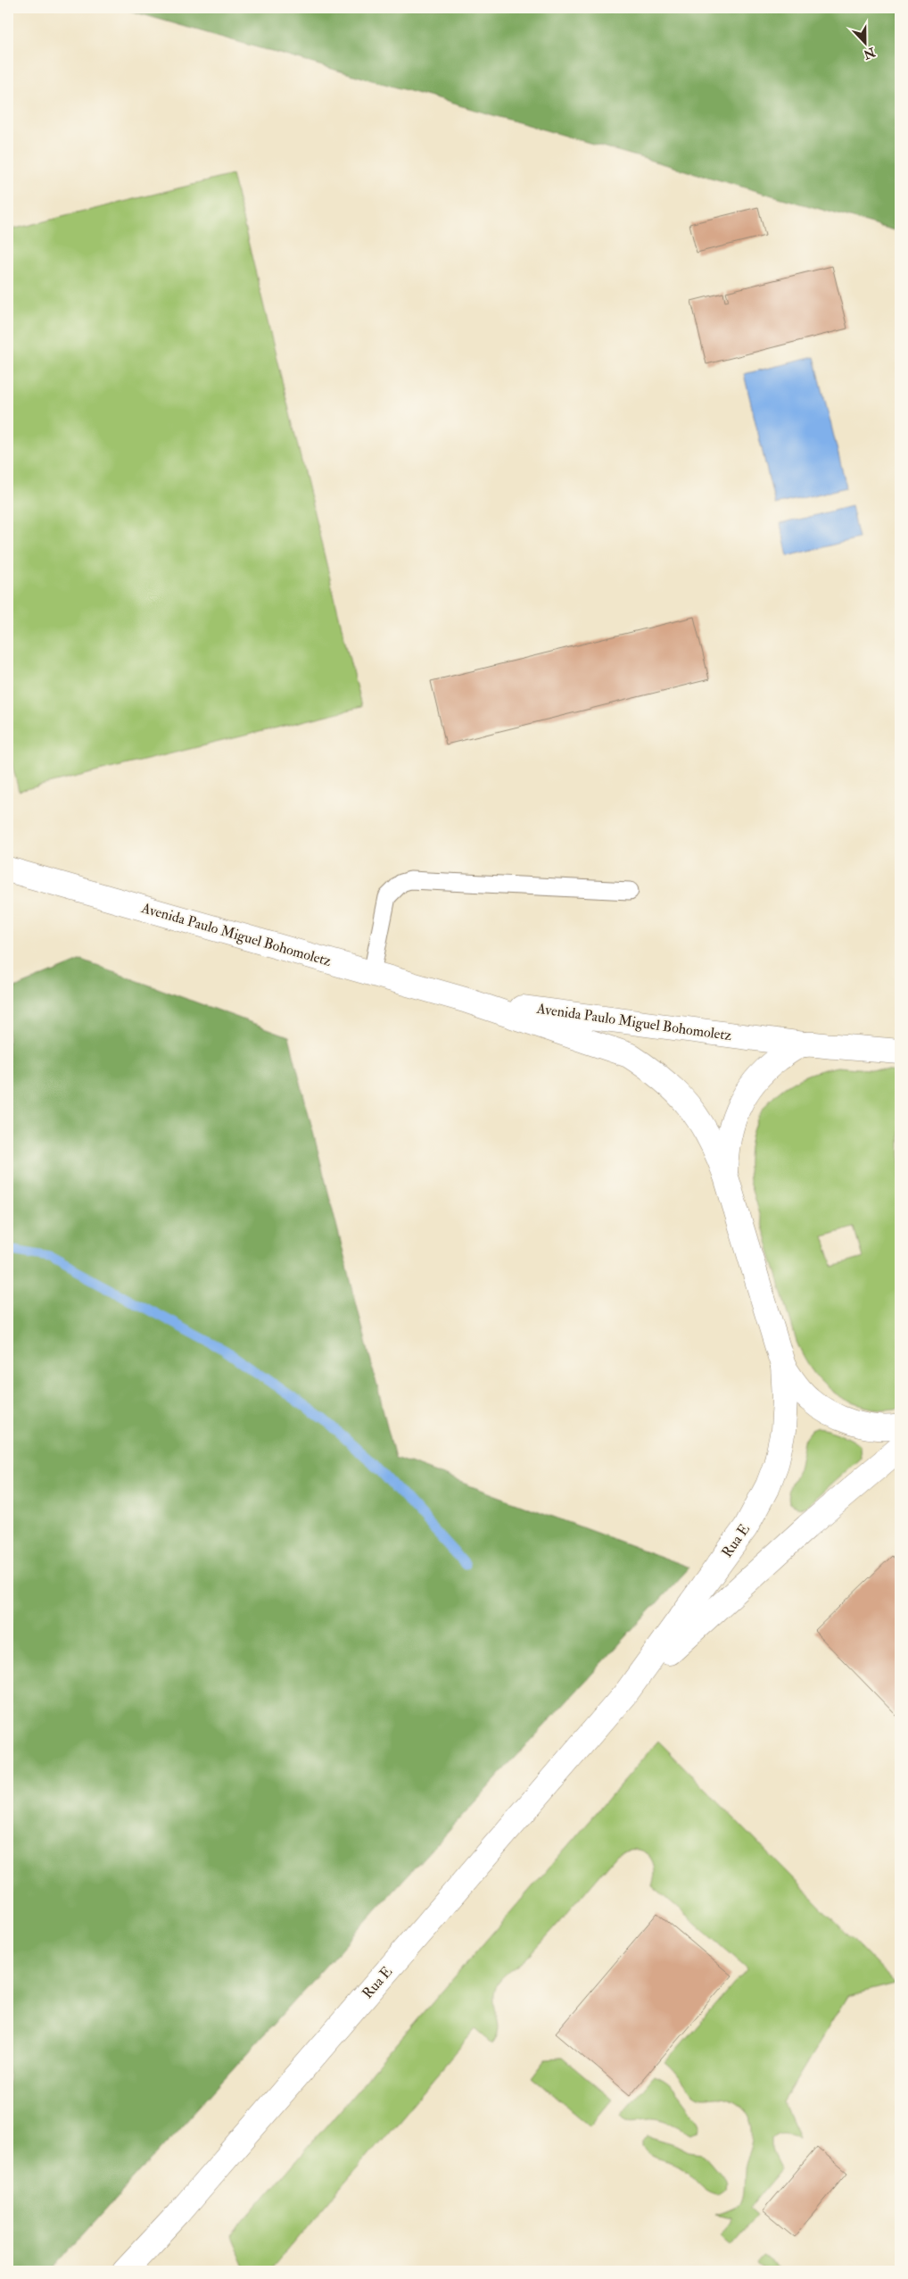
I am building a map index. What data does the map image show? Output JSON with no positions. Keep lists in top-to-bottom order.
{
  "streets": {
    "street": ["Avenida Paulo Miguel Bohomoletz", "Rua E"]
  },
  "crossings": [
    ["Avenida Paulo Miguel Bohomoletz", "Rua E"]
  ],
  "north": "bottom"
}
